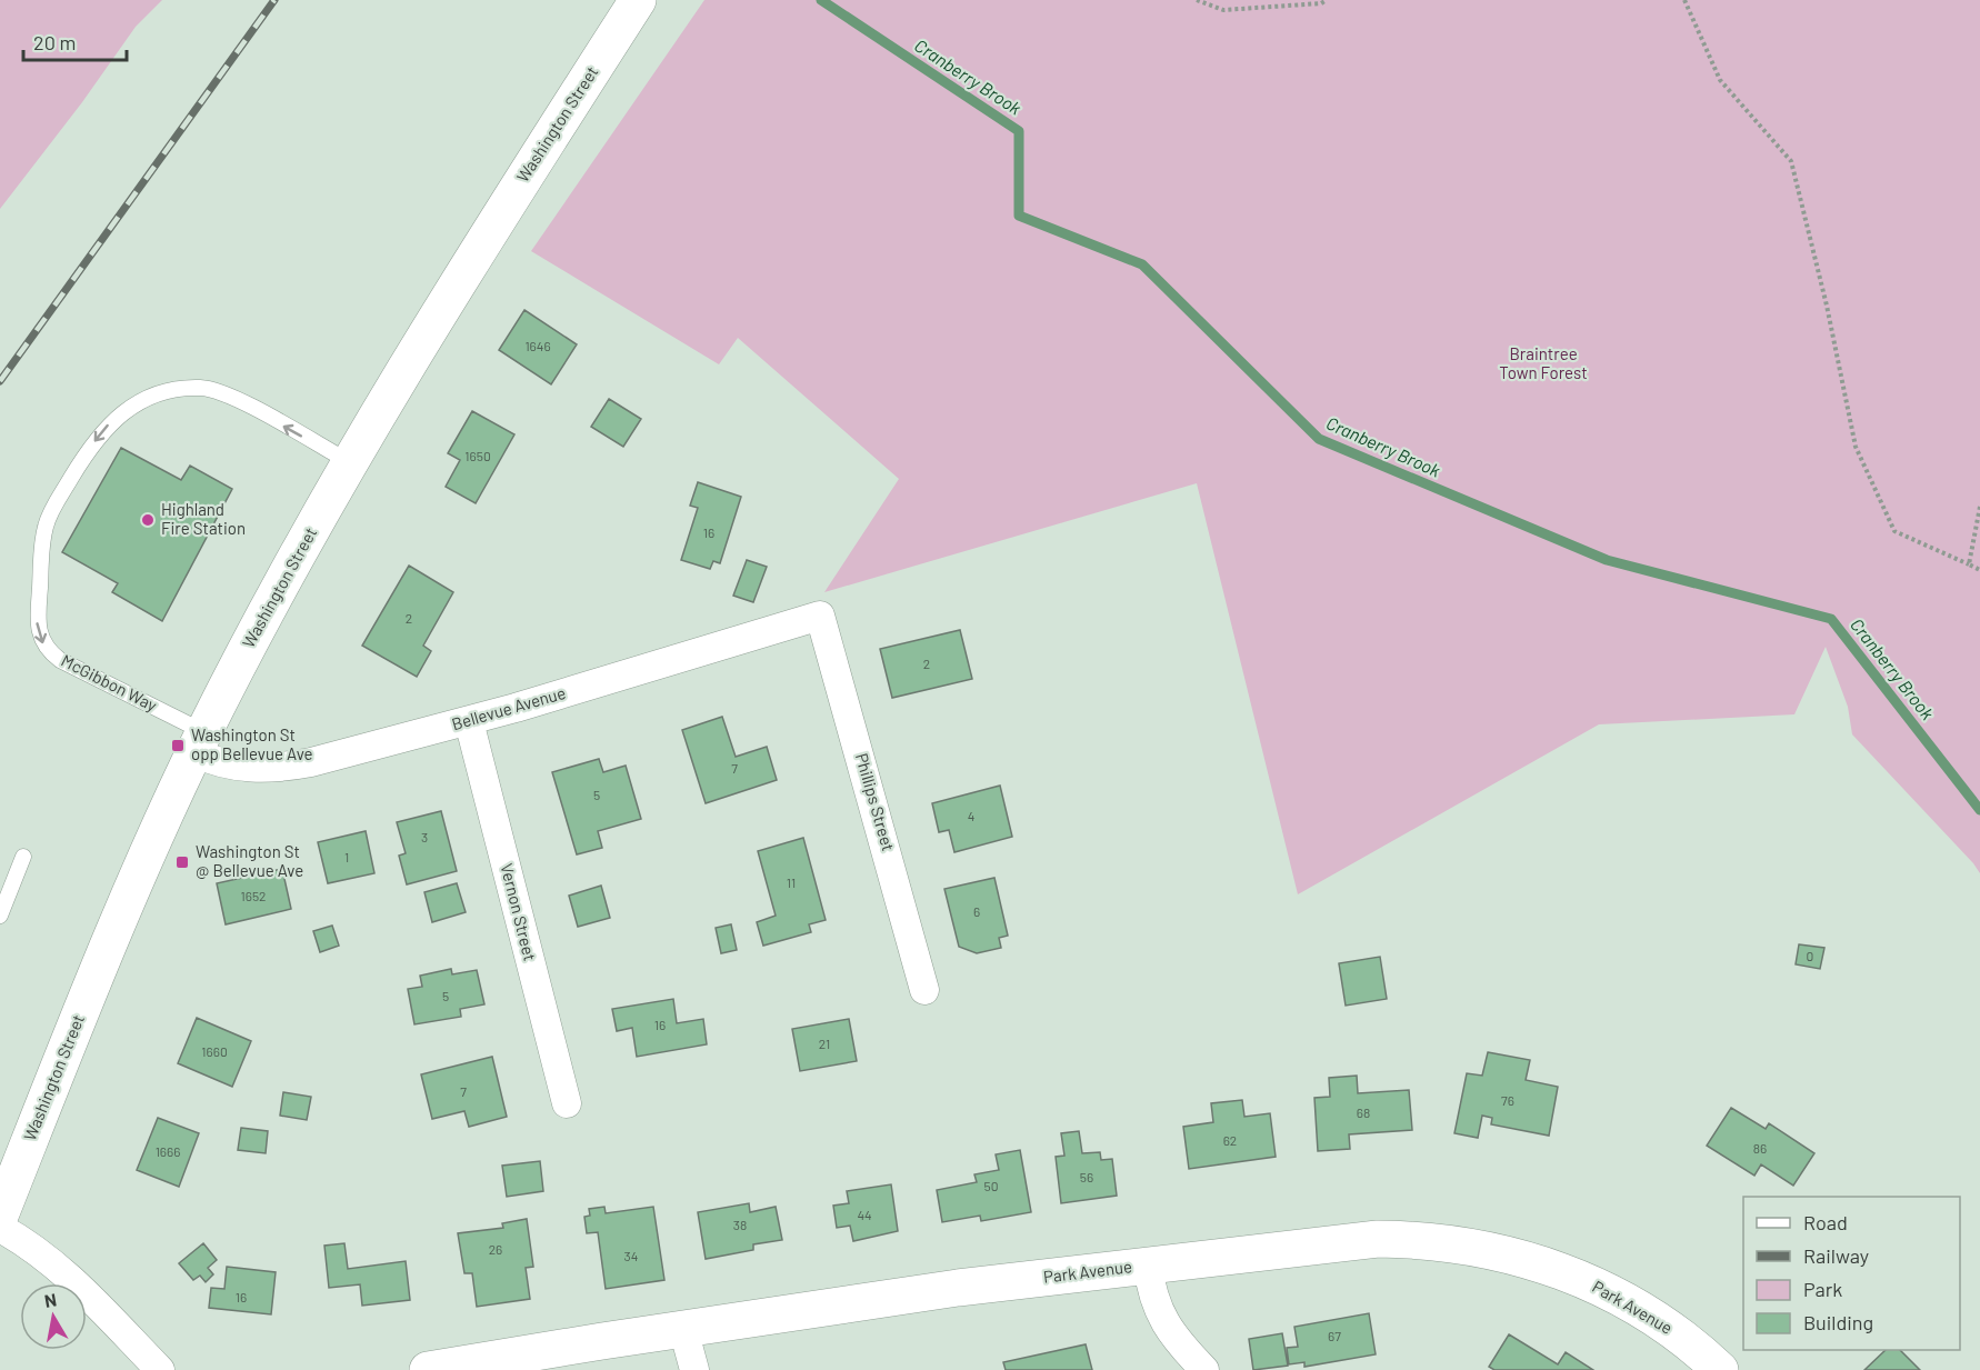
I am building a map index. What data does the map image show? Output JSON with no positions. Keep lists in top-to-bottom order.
{
  "streets": {
    "main road": ["Washington Street", "Park Avenue"],
    "street": ["Bellevue Avenue", "Phillips Street", "Vernon Street"],
    "lane": ["McGibbon Way"]
  },
  "crossings": [
    ["Washington Street", "McGibbon Way"],
    ["Washington Street", "Bellevue Avenue"],
    ["McGibbon Way", "Bellevue Avenue"],
    ["Bellevue Avenue", "Phillips Street"],
    ["Bellevue Avenue", "Vernon Street"]
  ],
  "water": ["Cranberry Brook"],
  "parks": ["Braintree Town Forest"],
  "places": {
    "other": ["Highland Fire Station"],
    "transit": ["Washington St opp Bellevue Ave", "Washington St @ Bellevue Ave"]
  },
  "house_numbers": [
    "1646",
    "1650",
    "16",
    "2",
    "2",
    "7",
    "5",
    "4",
    "3",
    "1",
    "11",
    "1652",
    "6",
    "0",
    "5",
    "16",
    "21",
    "1660",
    "7",
    "76",
    "68",
    "62",
    "86",
    "1666",
    "56",
    "50",
    "44",
    "38",
    "26",
    "34",
    "16",
    "67"
  ],
  "legend": [
    "Road",
    "Railway",
    "Park",
    "Building"
  ],
  "scale_bar": "20 m",
  "north": "top"
}
